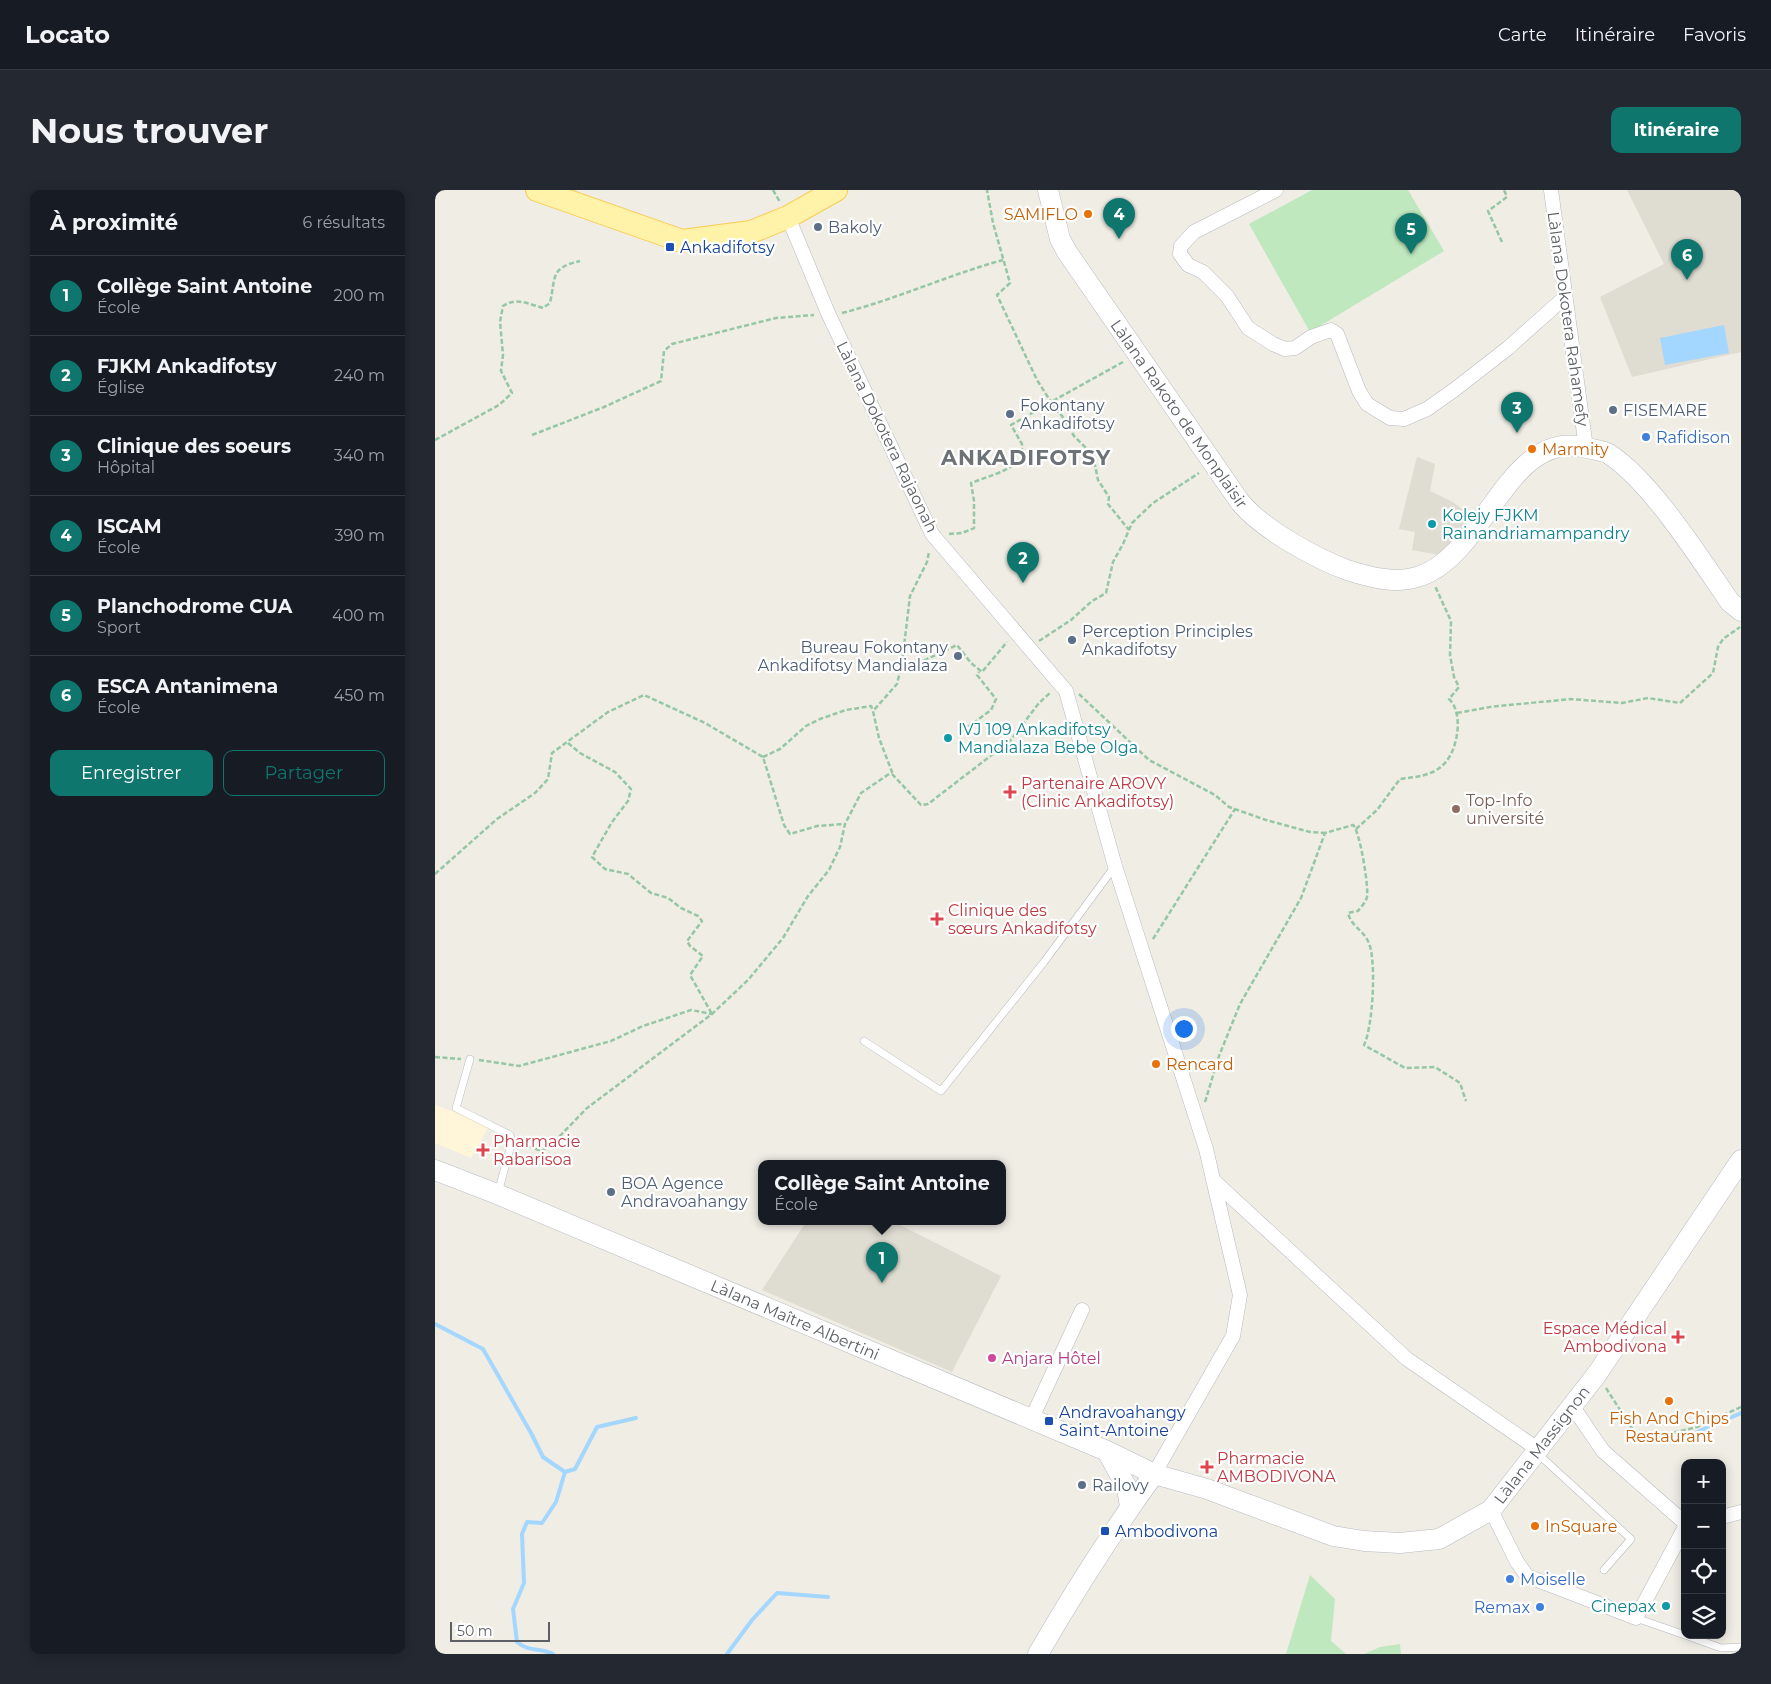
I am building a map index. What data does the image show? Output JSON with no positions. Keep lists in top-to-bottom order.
{
  "streets": {
    "main road": ["Làlana Rakoto de Monplaisir", "Làlana Maître Albertini", "Làlana Massignon"],
    "street": ["Làlana Dokotera Rahamefy", "Làlana Dokotera Rajaonah"]
  },
  "crossings": [
    ["Làlana Dokotera Rahamefy", "Làlana Rakoto de Monplaisir"],
    ["Làlana Dokotera Rajaonah", "Làlana Maître Albertini"],
    ["Làlana Dokotera Rajaonah", "Làlana Massignon"],
    ["Làlana Maître Albertini", "Làlana Massignon"]
  ],
  "districts": ["ANKADIFOTSY"],
  "places": {
    "other": [
      "SAMIFLO",
      "Bakoly",
      "FISEMARE",
      "Fokontany Ankadifotsy",
      "Rafidison",
      "Marmity",
      "Kolejy FJKM Rainandriamampandry",
      "Perception Principles Ankadifotsy",
      "Bureau Fokontany Ankadifotsy Mandialaza",
      "IVJ 109 Ankadifotsy Mandialaza Bebe Olga",
      "Top-Info université",
      "Rencard",
      "BOA Agence Andravoahangy",
      "Anjara Hôtel",
      "Fish And Chips Restaurant",
      "Railovy",
      "InSquare",
      "Moiselle",
      "Cinepax",
      "Remax"
    ],
    "transit": ["Ankadifotsy", "Andravoahangy Saint-Antoine", "Ambodivona"],
    "health": [
      "Partenaire AROVY (Clinic Ankadifotsy)",
      "Clinique des sœurs Ankadifotsy",
      "Pharmacie Rabarisoa",
      "Espace Médical Ambodivona",
      "Pharmacie AMBODIVONA"
    ]
  },
  "scale_bar": "50 m",
  "page": {
    "header": "Locato",
    "nav": ["Carte", "Itinéraire", "Favoris"],
    "buttons": [
      "Itinéraire",
      ["Enregistrer", "Partager"]
    ],
    "title": "Nous trouver",
    "heading": ["À proximité", "6 résultats"],
    "pins": [
      "4",
      "5",
      "6",
      "3",
      "2",
      "1"
    ],
    "list": [
      {
        "mark": "1",
        "name": "Collège Saint Antoine",
        "note": "École",
        "value": "200 m"
      },
      {
        "mark": "2",
        "name": "FJKM Ankadifotsy",
        "note": "Église",
        "value": "240 m"
      },
      {
        "mark": "3",
        "name": "Clinique des soeurs",
        "note": "Hôpital",
        "value": "340 m"
      },
      {
        "mark": "4",
        "name": "ISCAM",
        "note": "École",
        "value": "390 m"
      },
      {
        "mark": "5",
        "name": "Planchodrome CUA",
        "note": "Sport",
        "value": "400 m"
      },
      {
        "mark": "6",
        "name": "ESCA Antanimena",
        "note": "École",
        "value": "450 m"
      }
    ],
    "popup": ["Collège Saint Antoine", "École"],
    "map_buttons": ["+", "−"],
    "scale": "50 m"
  }
}
